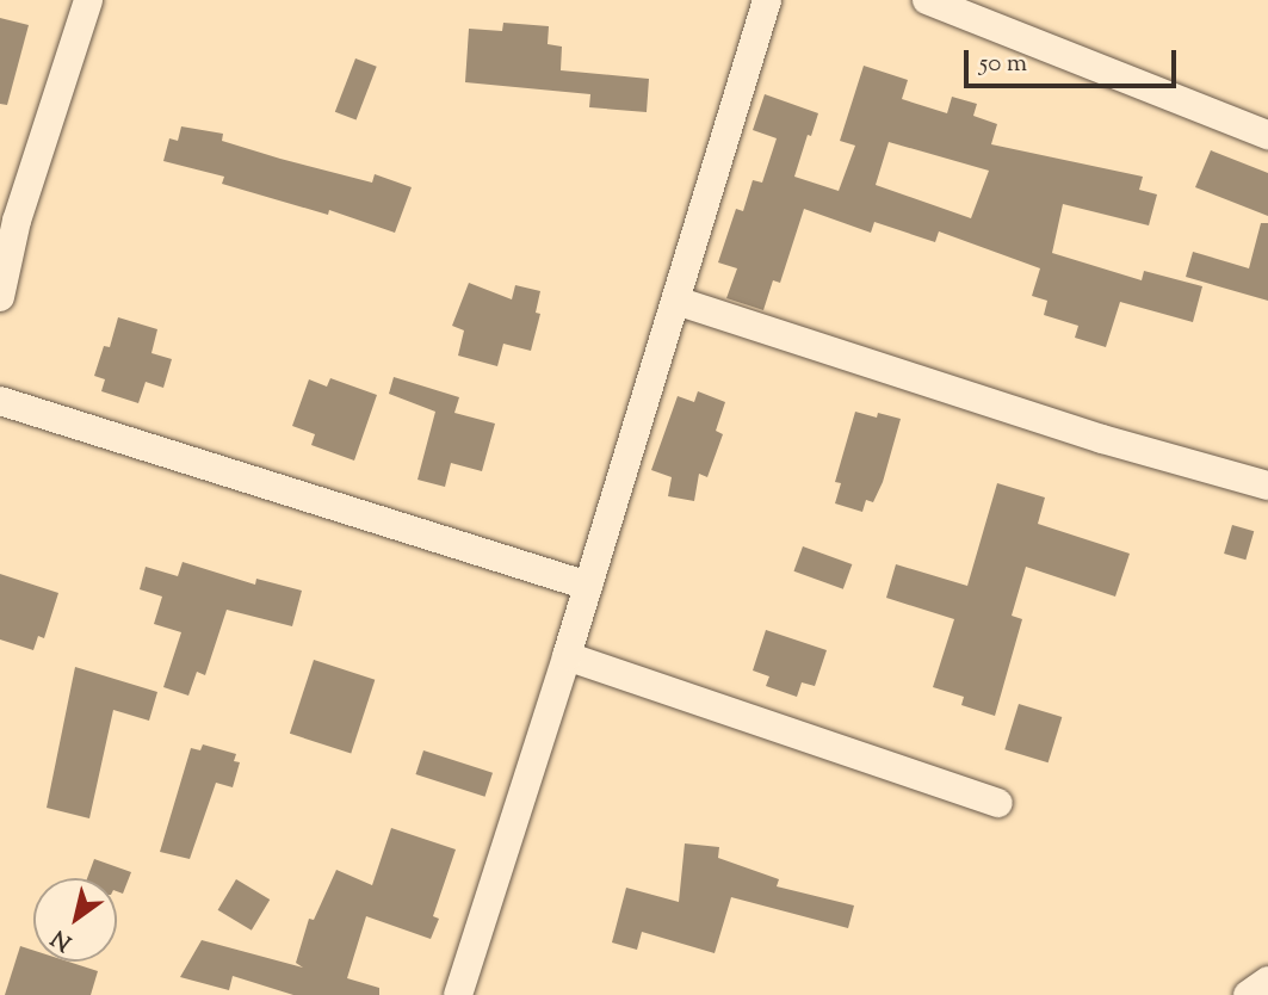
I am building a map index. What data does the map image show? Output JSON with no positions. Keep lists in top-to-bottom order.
{
  "scale_bar": "50 m",
  "north": "bottom left"
}
